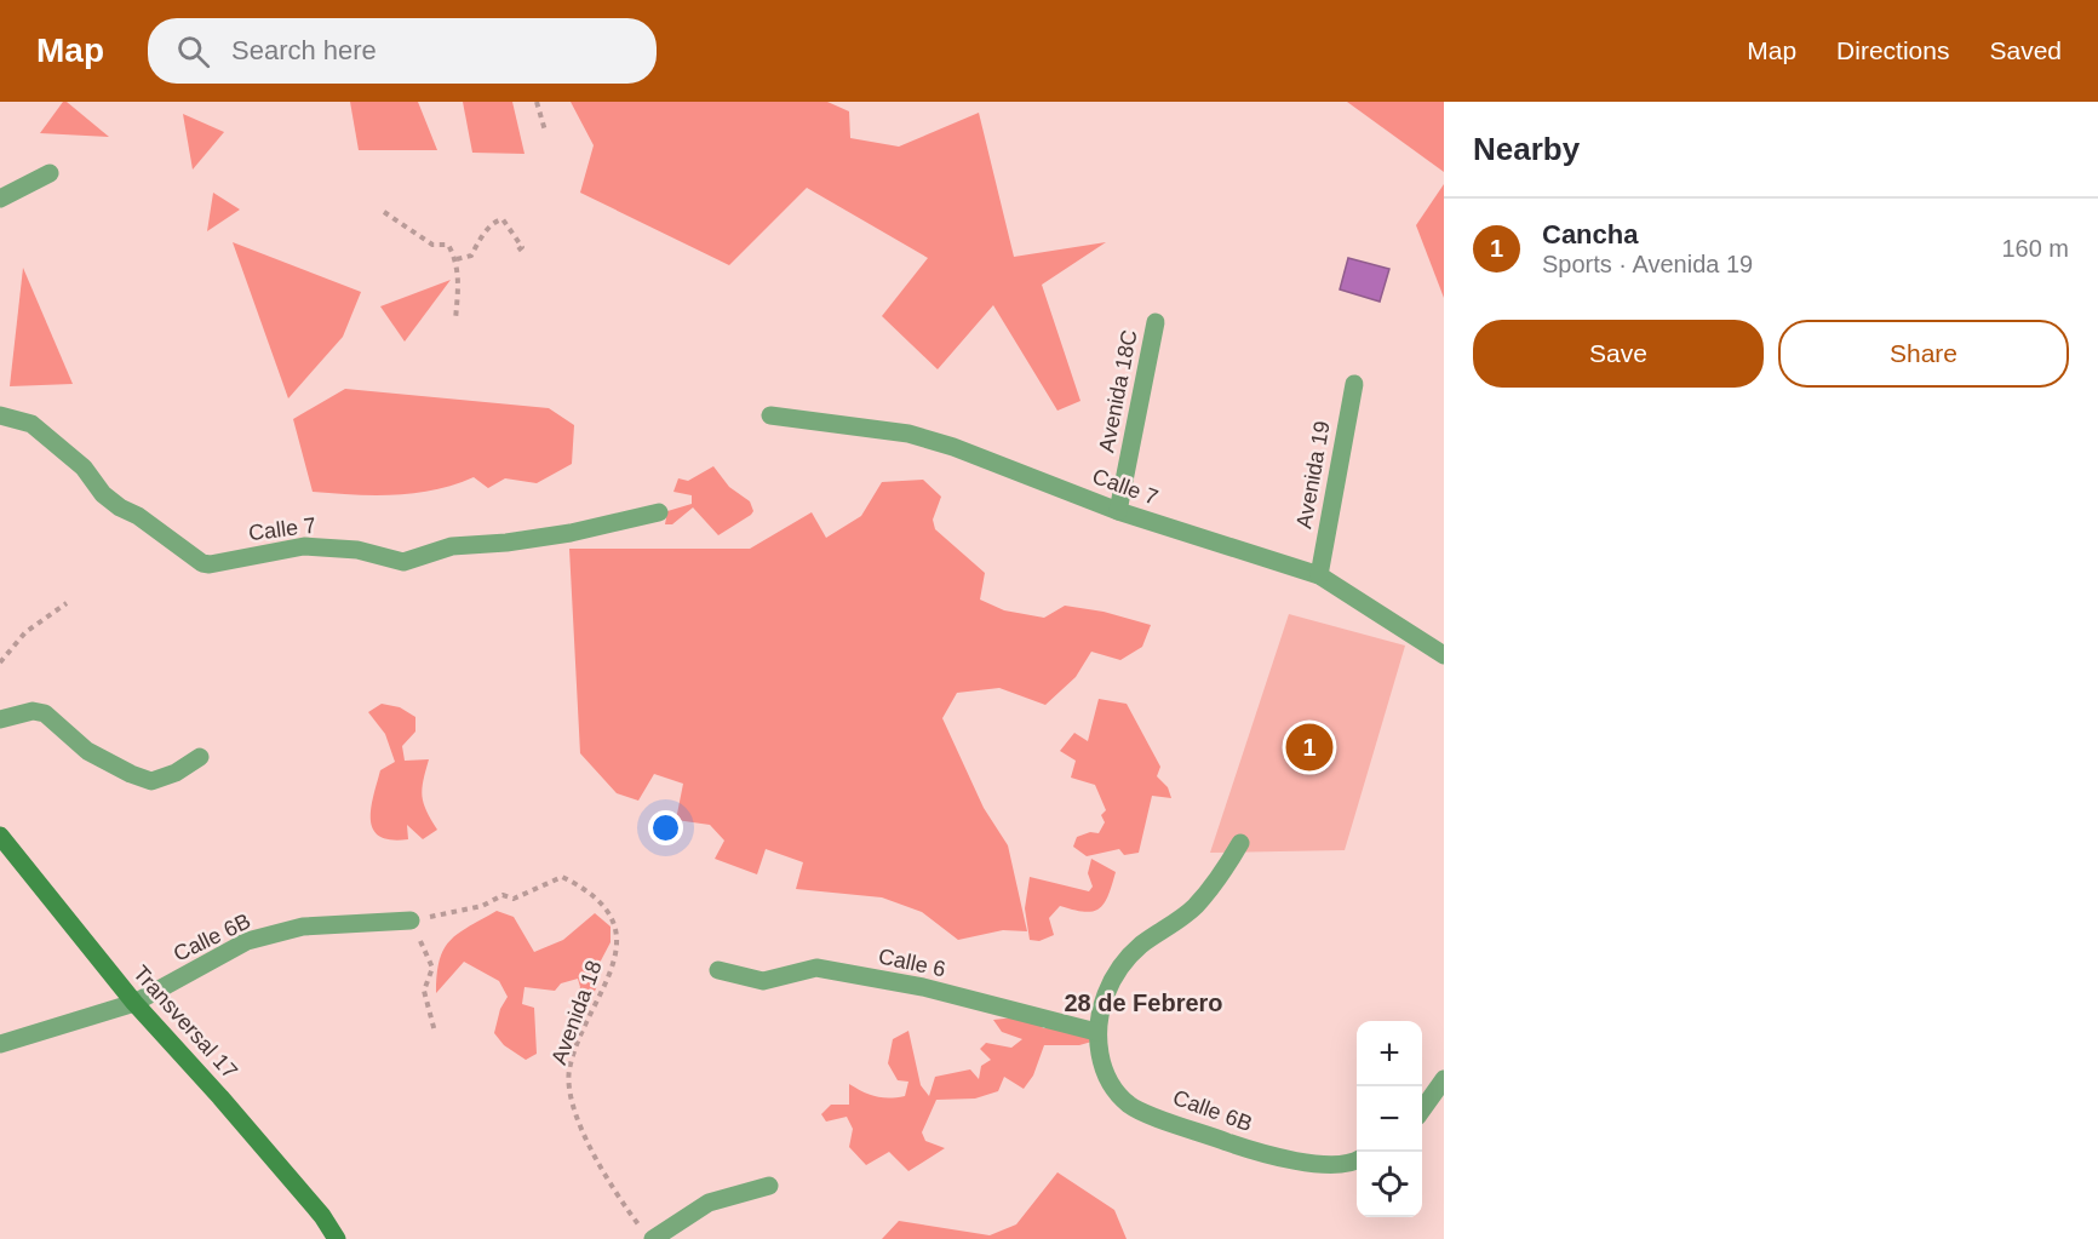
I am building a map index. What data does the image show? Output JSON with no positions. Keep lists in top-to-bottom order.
{
  "streets": {
    "main road": ["Transversal 17"],
    "street": [
      "Avenida 18C",
      "Avenida 19",
      "Calle 7",
      "Calle 6B",
      "Calle 6"
    ],
    "path": ["Avenida 18"]
  },
  "crossings": [
    ["Avenida 18C", "Calle 7"],
    ["Avenida 19", "Calle 7"],
    ["Calle 6B", "Calle 6"],
    ["Calle 6B", "Avenida 18"],
    ["Calle 6B", "Transversal 17"]
  ],
  "districts": ["28 de Febrero"],
  "page": {
    "header": "Map",
    "search": "Search here",
    "nav": ["Map", "Directions", "Saved"],
    "heading": "Nearby",
    "list": [
      {
        "mark": "1",
        "name": "Cancha",
        "note": "Sports · Avenida 19",
        "value": "160 m"
      }
    ],
    "buttons": ["Save", "Share"],
    "pins": "1",
    "map_buttons": ["+", "−"]
  }
}
